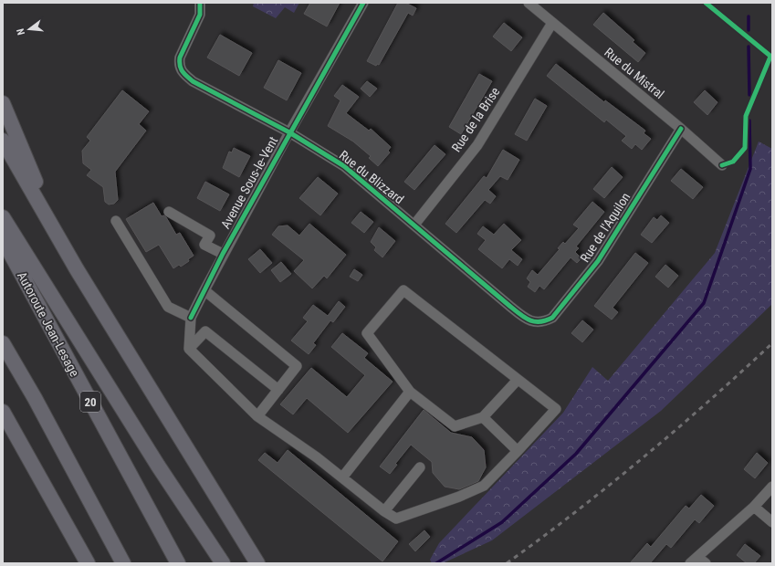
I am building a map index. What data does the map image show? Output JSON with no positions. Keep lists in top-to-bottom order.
{
  "streets": {
    "highway": ["Autoroute Jean-Lesage", "20"],
    "street": [
      "Rue du Mistral",
      "Rue de la Brise",
      "Rue du Blizzard",
      "Avenue Sous-le-Vent",
      "Rue de l'Aquilon"
    ]
  },
  "crossings": [
    ["Rue du Mistral", "Rue de la Brise"],
    ["Rue du Mistral", "Rue de l'Aquilon"],
    ["Rue de la Brise", "Rue du Blizzard"],
    ["Rue du Blizzard", "Avenue Sous-le-Vent"],
    ["Rue du Blizzard", "Rue de l'Aquilon"]
  ],
  "north": "left"
}
